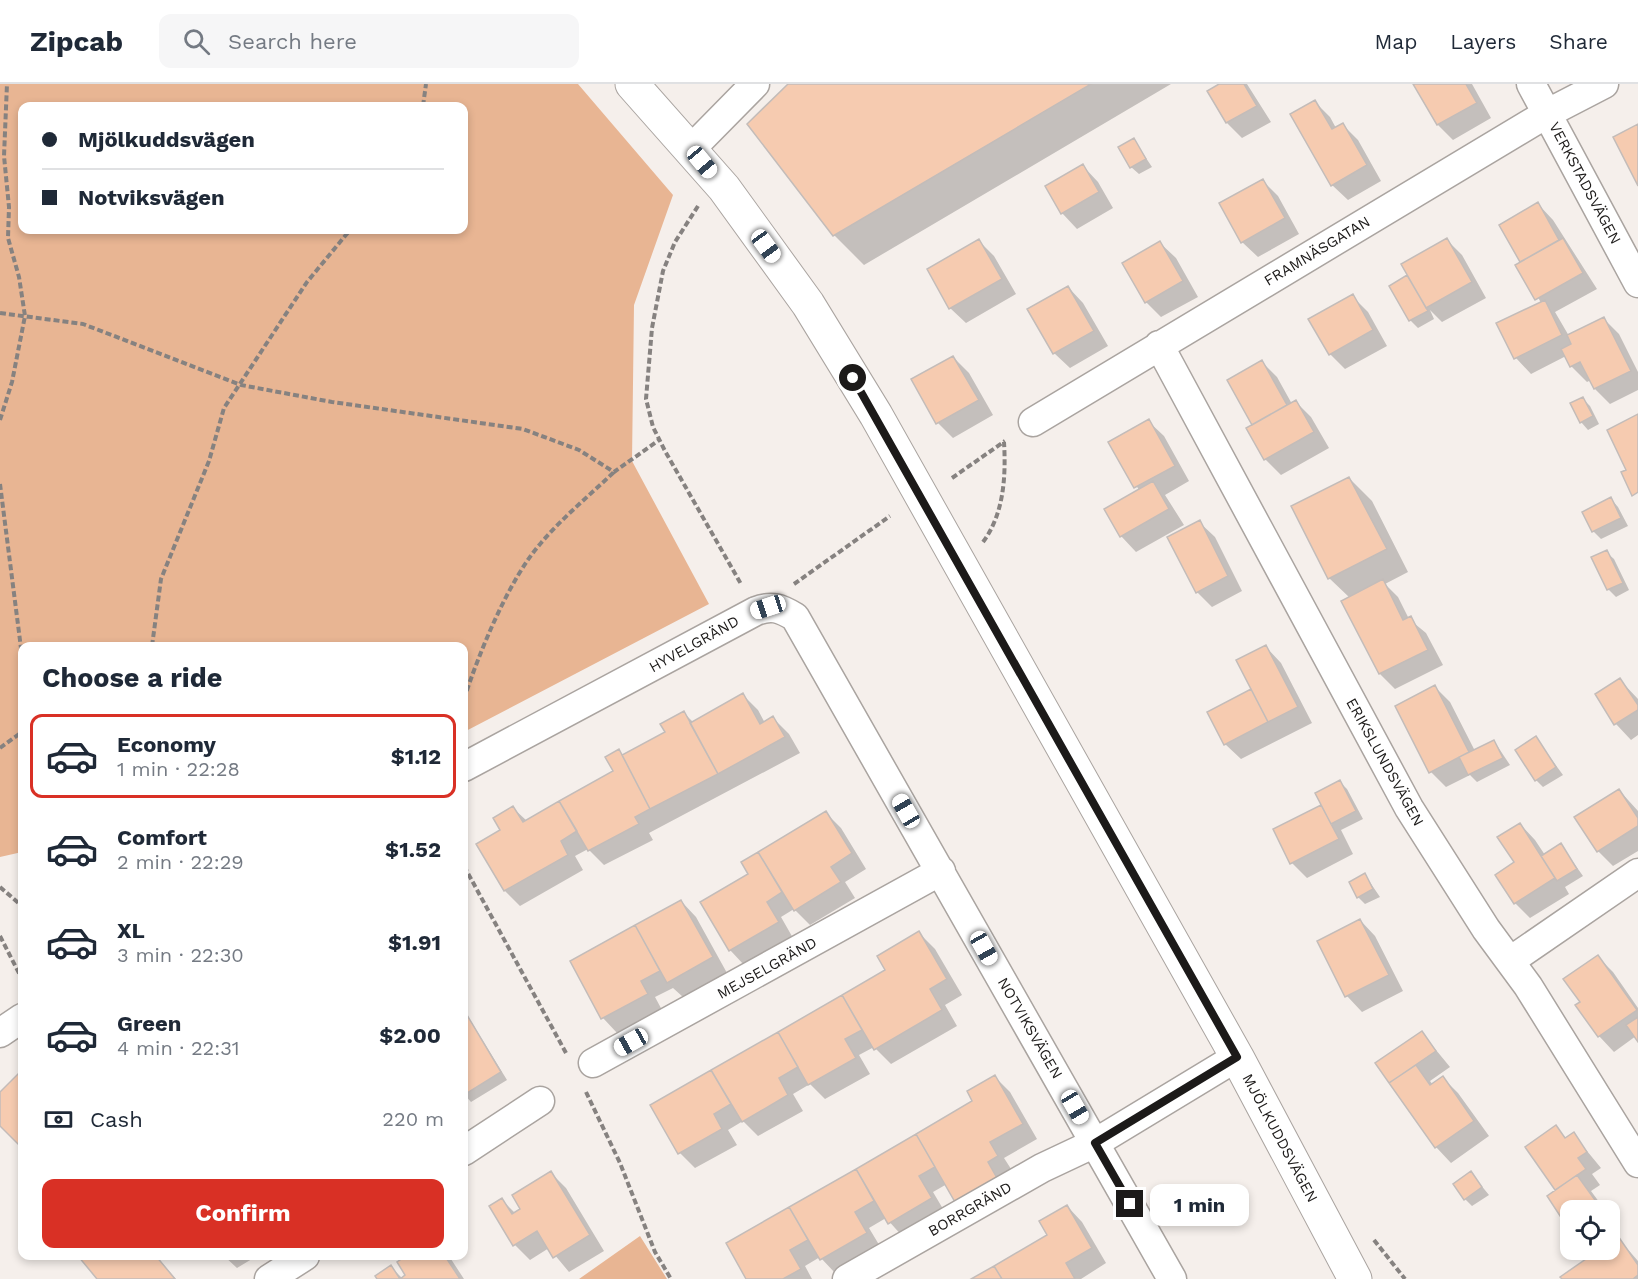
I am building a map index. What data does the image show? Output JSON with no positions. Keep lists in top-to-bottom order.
{
  "streets": {
    "street": [
      "VERKSTADSVÄGEN",
      "FRAMNÄSGATAN",
      "HYVELGRÄND",
      "ERIKSLUNDSVÄGEN",
      "MEJSELGRÄND",
      "NOTVIKSVÄGEN",
      "MJÖLKUDDSVÄGEN",
      "BORRGRÄND"
    ]
  },
  "crossings": [
    ["VERKSTADSVÄGEN", "FRAMNÄSGATAN"],
    ["FRAMNÄSGATAN", "ERIKSLUNDSVÄGEN"],
    ["HYVELGRÄND", "MEJSELGRÄND"],
    ["HYVELGRÄND", "NOTVIKSVÄGEN"],
    ["MEJSELGRÄND", "NOTVIKSVÄGEN"],
    ["NOTVIKSVÄGEN", "BORRGRÄND"],
    ["MJÖLKUDDSVÄGEN", "BORRGRÄND"]
  ],
  "page": {
    "header": "Zipcab",
    "search": "Search here",
    "nav": ["Map", "Layers", "Share"],
    "banner": ["Mjölkuddsvägen", "Notviksvägen"],
    "heading": "Choose a ride",
    "list": [
      {
        "name": "Economy",
        "note": "1 min · 22:28",
        "value": "$1.12"
      },
      {
        "name": "Comfort",
        "note": "2 min · 22:29",
        "value": "$1.52"
      },
      {
        "name": "XL",
        "note": "3 min · 22:30",
        "value": "$1.91"
      },
      {
        "name": "Green",
        "note": "4 min · 22:31",
        "value": "$2.00"
      }
    ],
    "pay": ["Cash", "220 m"],
    "buttons": "Confirm",
    "bubble": "1 min"
  }
}
